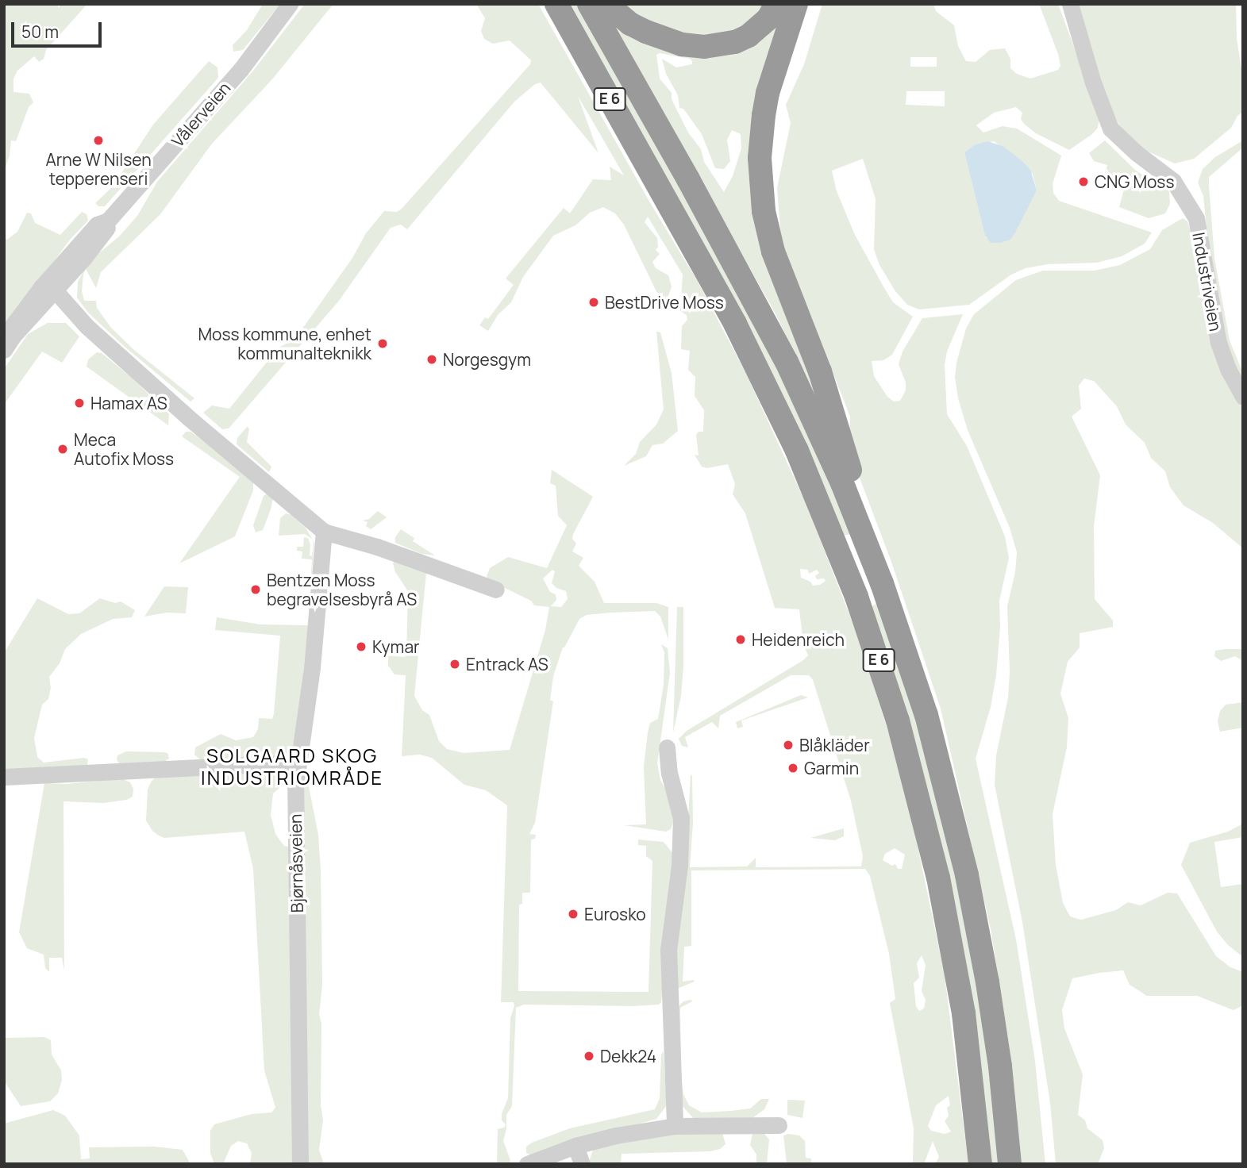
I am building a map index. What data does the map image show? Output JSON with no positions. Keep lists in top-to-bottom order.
{
  "streets": {
    "highway": ["E 6"],
    "street": ["Vålerveien", "Industriveien", "Bjørnåsveien"]
  },
  "districts": ["SOLGAARD SKOG INDUSTRIOMRÅDE"],
  "places": [
    "Arne W Nilsen tepperenseri",
    "CNG Moss",
    "BestDrive Moss",
    "Moss kommune, enhet kommunalteknikk",
    "Norgesgym",
    "Hamax AS",
    "Meca Autofix Moss",
    "Bentzen Moss begravelsesbyrå AS",
    "Heidenreich",
    "Kymar",
    "Entrack AS",
    "Blåkläder",
    "Garmin",
    "Eurosko",
    "Dekk24"
  ],
  "scale_bar": "50 m"
}
